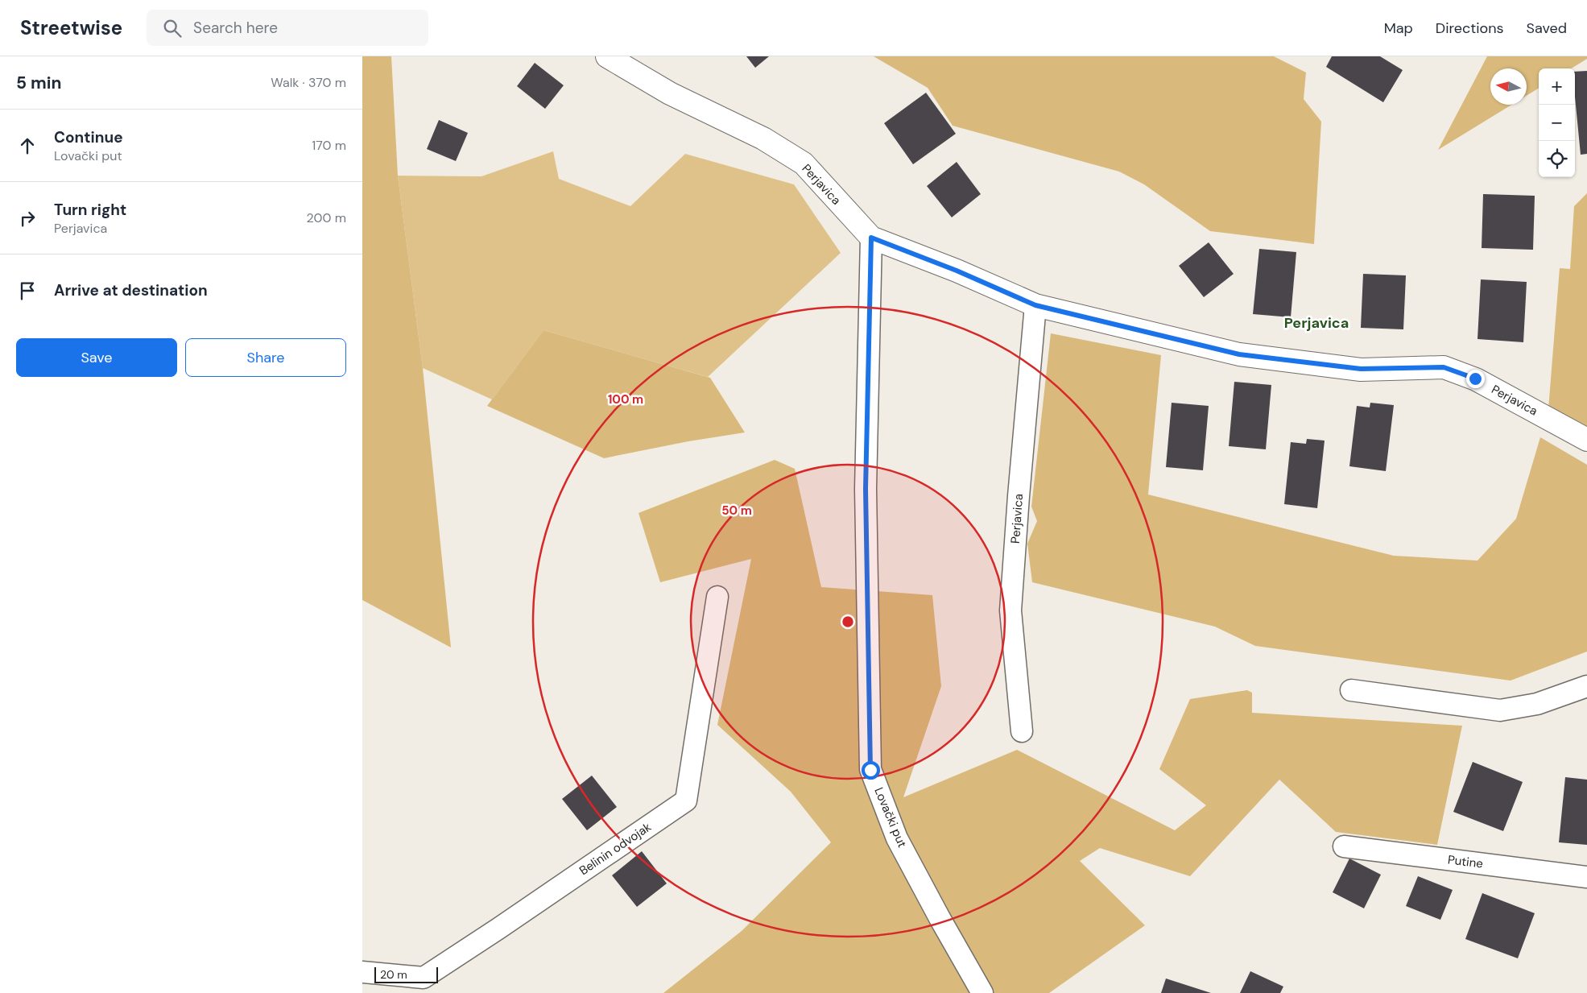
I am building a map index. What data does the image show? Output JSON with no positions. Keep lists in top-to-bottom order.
{
  "streets": {
    "street": [
      "Perjavica",
      "Lovački put",
      "Belinin odvojak",
      "Putine"
    ]
  },
  "crossings": [
    ["Perjavica", "Lovački put"]
  ],
  "districts": ["Perjavica"],
  "scale_bar": "20 m",
  "north": "left",
  "page": {
    "header": "Streetwise",
    "search": "Search here",
    "nav": ["Map", "Directions", "Saved"],
    "heading": ["5 min", "Walk · 370 m"],
    "map_buttons": ["+", "−"],
    "list": [
      ["Continue", "Lovački put", "170 m"],
      ["Turn right", "Perjavica", "200 m"],
      "Arrive at destination"
    ],
    "buttons": ["Save", "Share"],
    "scale": "20 m"
  },
  "rings": ["100 m", "50 m"]
}
